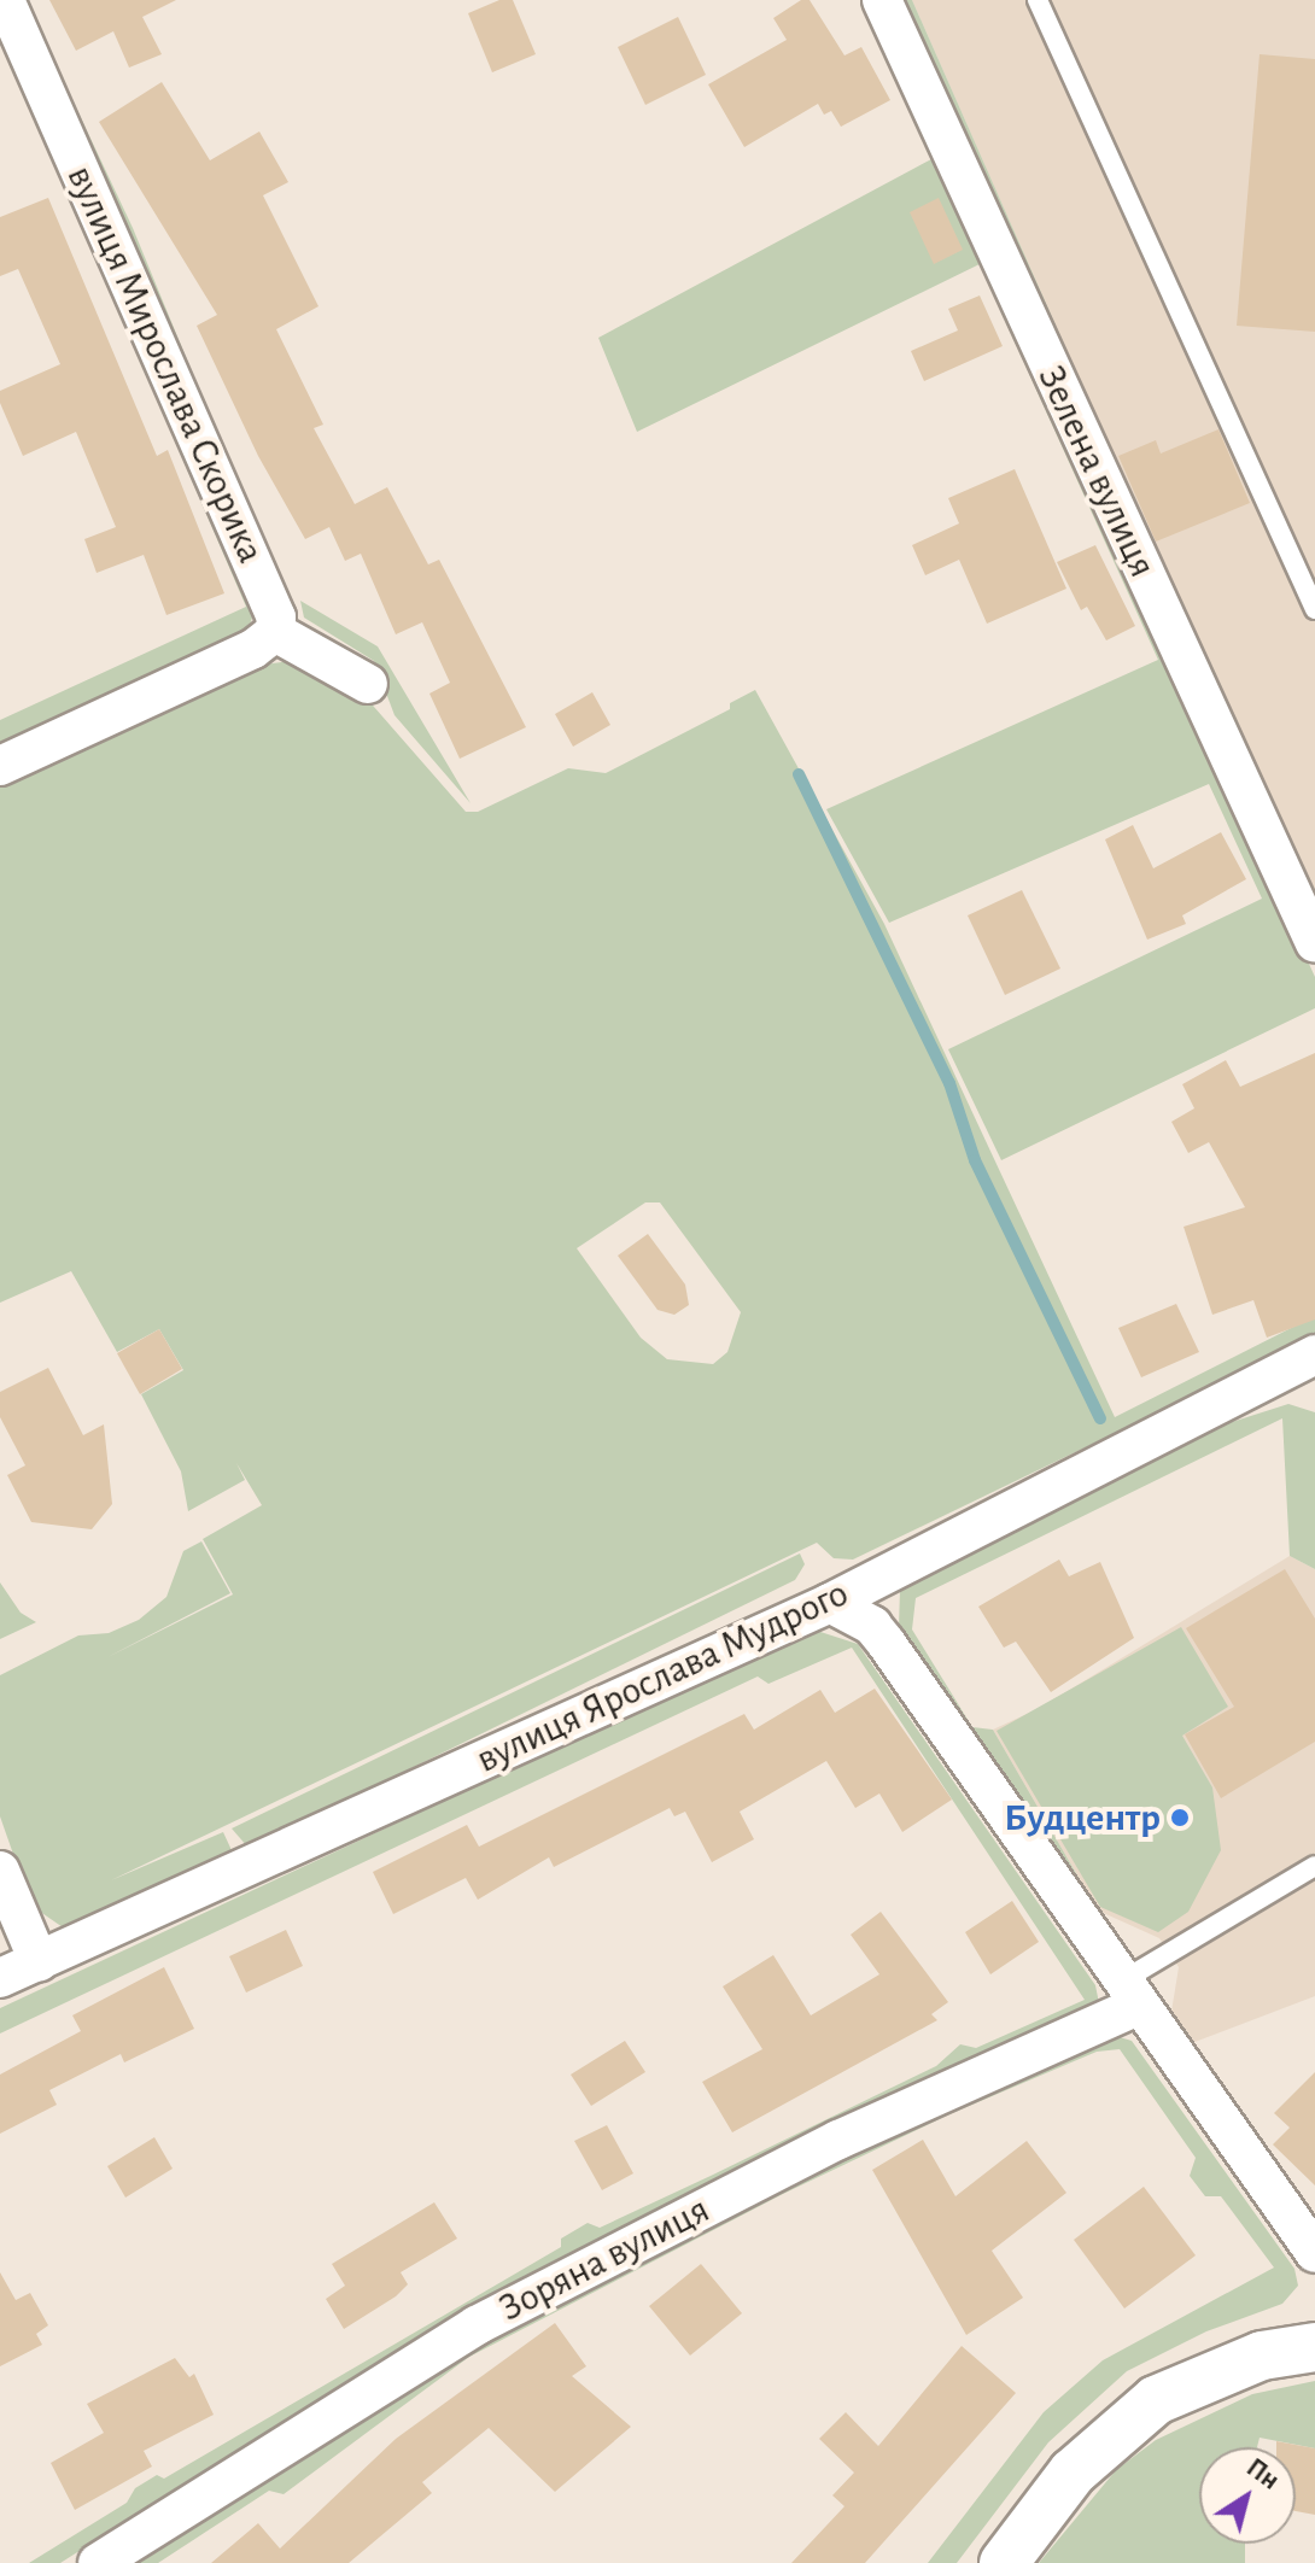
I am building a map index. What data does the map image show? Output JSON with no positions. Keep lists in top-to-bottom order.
{
  "streets": {
    "street": [
      "вулиця Мирослава Скорика",
      "Зелена вулиця",
      "вулиця Ярослава Мудрого",
      "Зоряна вулиця"
    ]
  },
  "places": ["Будцентр"],
  "north": "top right"
}
